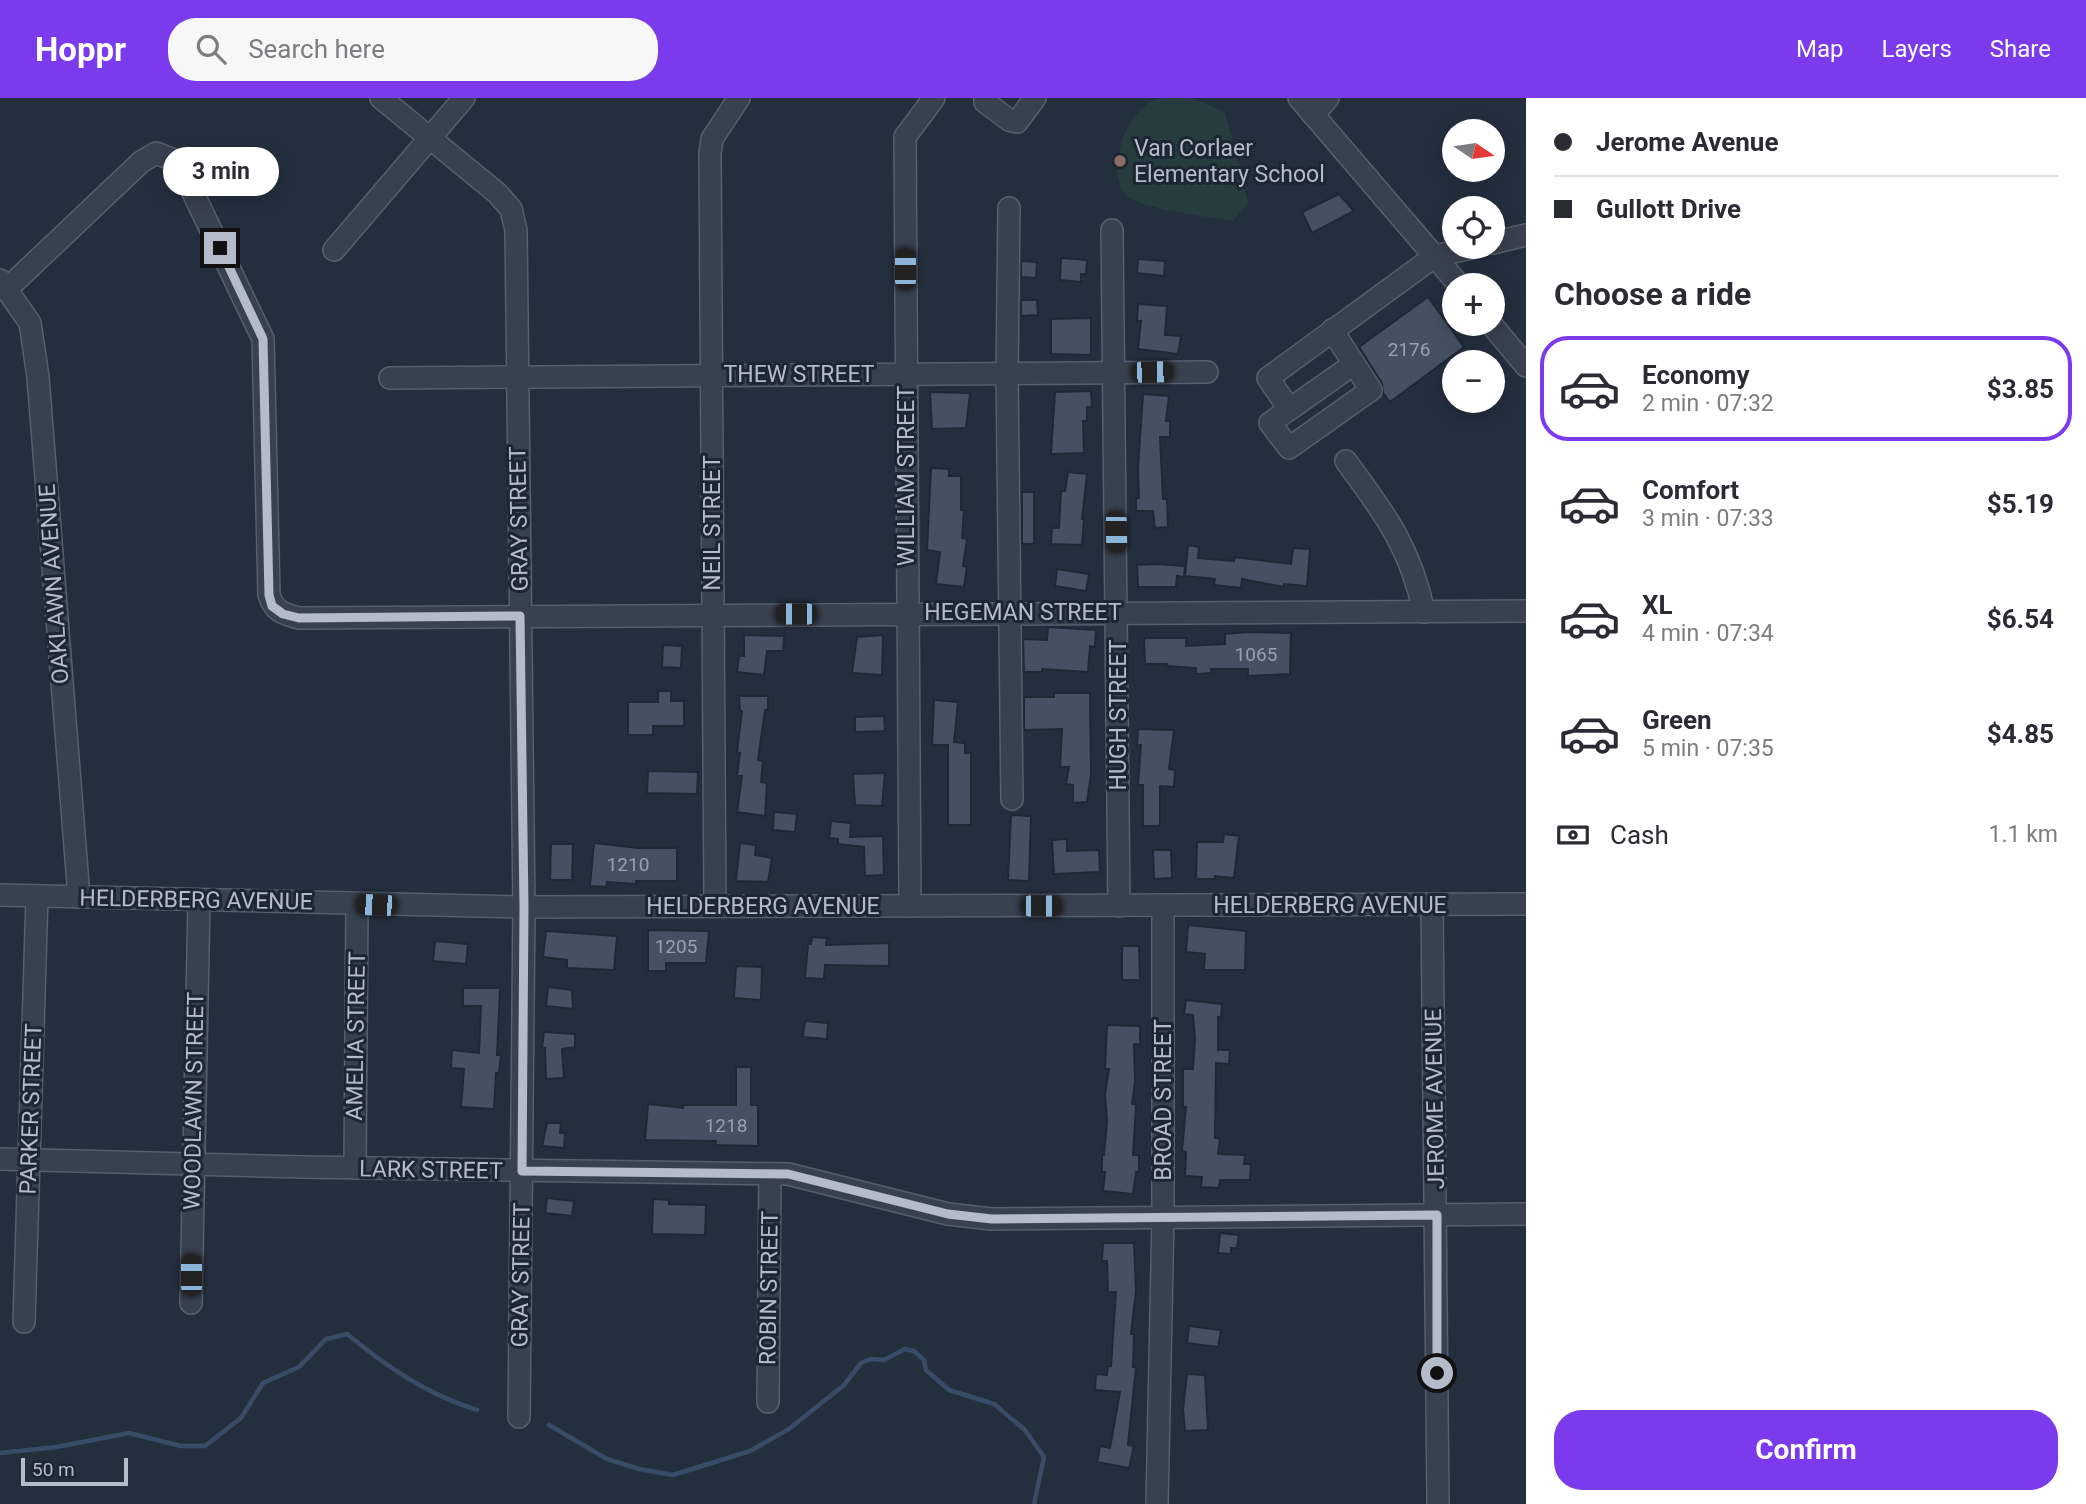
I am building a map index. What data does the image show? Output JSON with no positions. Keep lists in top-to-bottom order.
{
  "streets": {
    "street": [
      "THEW STREET",
      "WILLIAM STREET",
      "GRAY STREET",
      "NEIL STREET",
      "OAKLAWN AVENUE",
      "HEGEMAN STREET",
      "HUGH STREET",
      "HELDERBERG AVENUE",
      "AMELIA STREET",
      "JEROME AVENUE",
      "BROAD STREET",
      "WOODLAWN STREET",
      "PARKER STREET",
      "LARK STREET",
      "ROBIN STREET"
    ]
  },
  "crossings": [
    ["THEW STREET", "WILLIAM STREET"],
    ["THEW STREET", "GRAY STREET"],
    ["THEW STREET", "NEIL STREET"],
    ["THEW STREET", "HUGH STREET"],
    ["WILLIAM STREET", "HEGEMAN STREET"],
    ["WILLIAM STREET", "HELDERBERG AVENUE"],
    ["GRAY STREET", "HEGEMAN STREET"],
    ["GRAY STREET", "HELDERBERG AVENUE"],
    ["GRAY STREET", "LARK STREET"],
    ["NEIL STREET", "HEGEMAN STREET"],
    ["NEIL STREET", "HELDERBERG AVENUE"],
    ["OAKLAWN AVENUE", "HEGEMAN STREET"],
    ["OAKLAWN AVENUE", "HELDERBERG AVENUE"],
    ["HEGEMAN STREET", "HUGH STREET"],
    ["HUGH STREET", "HELDERBERG AVENUE"],
    ["HELDERBERG AVENUE", "AMELIA STREET"],
    ["HELDERBERG AVENUE", "JEROME AVENUE"],
    ["HELDERBERG AVENUE", "BROAD STREET"],
    ["HELDERBERG AVENUE", "WOODLAWN STREET"],
    ["HELDERBERG AVENUE", "PARKER STREET"],
    ["AMELIA STREET", "LARK STREET"],
    ["JEROME AVENUE", "LARK STREET"],
    ["BROAD STREET", "LARK STREET"],
    ["WOODLAWN STREET", "LARK STREET"],
    ["PARKER STREET", "LARK STREET"],
    ["LARK STREET", "ROBIN STREET"]
  ],
  "places": ["Van Corlaer Elementary School"],
  "house_numbers": [
    "2176",
    "1065",
    "1210",
    "1205",
    "1218"
  ],
  "scale_bar": "50 m",
  "north": "right",
  "page": {
    "header": "Hoppr",
    "search": "Search here",
    "nav": ["Map", "Layers", "Share"],
    "banner": ["Jerome Avenue", "Gullott Drive"],
    "map_buttons": ["+", "−"],
    "bubble": "3 min",
    "heading": "Choose a ride",
    "list": [
      {
        "name": "Economy",
        "note": "2 min · 07:32",
        "value": "$3.85"
      },
      {
        "name": "Comfort",
        "note": "3 min · 07:33",
        "value": "$5.19"
      },
      {
        "name": "XL",
        "note": "4 min · 07:34",
        "value": "$6.54"
      },
      {
        "name": "Green",
        "note": "5 min · 07:35",
        "value": "$4.85"
      }
    ],
    "pay": ["Cash", "1.1 km"],
    "buttons": "Confirm",
    "scale": "50 m"
  }
}
